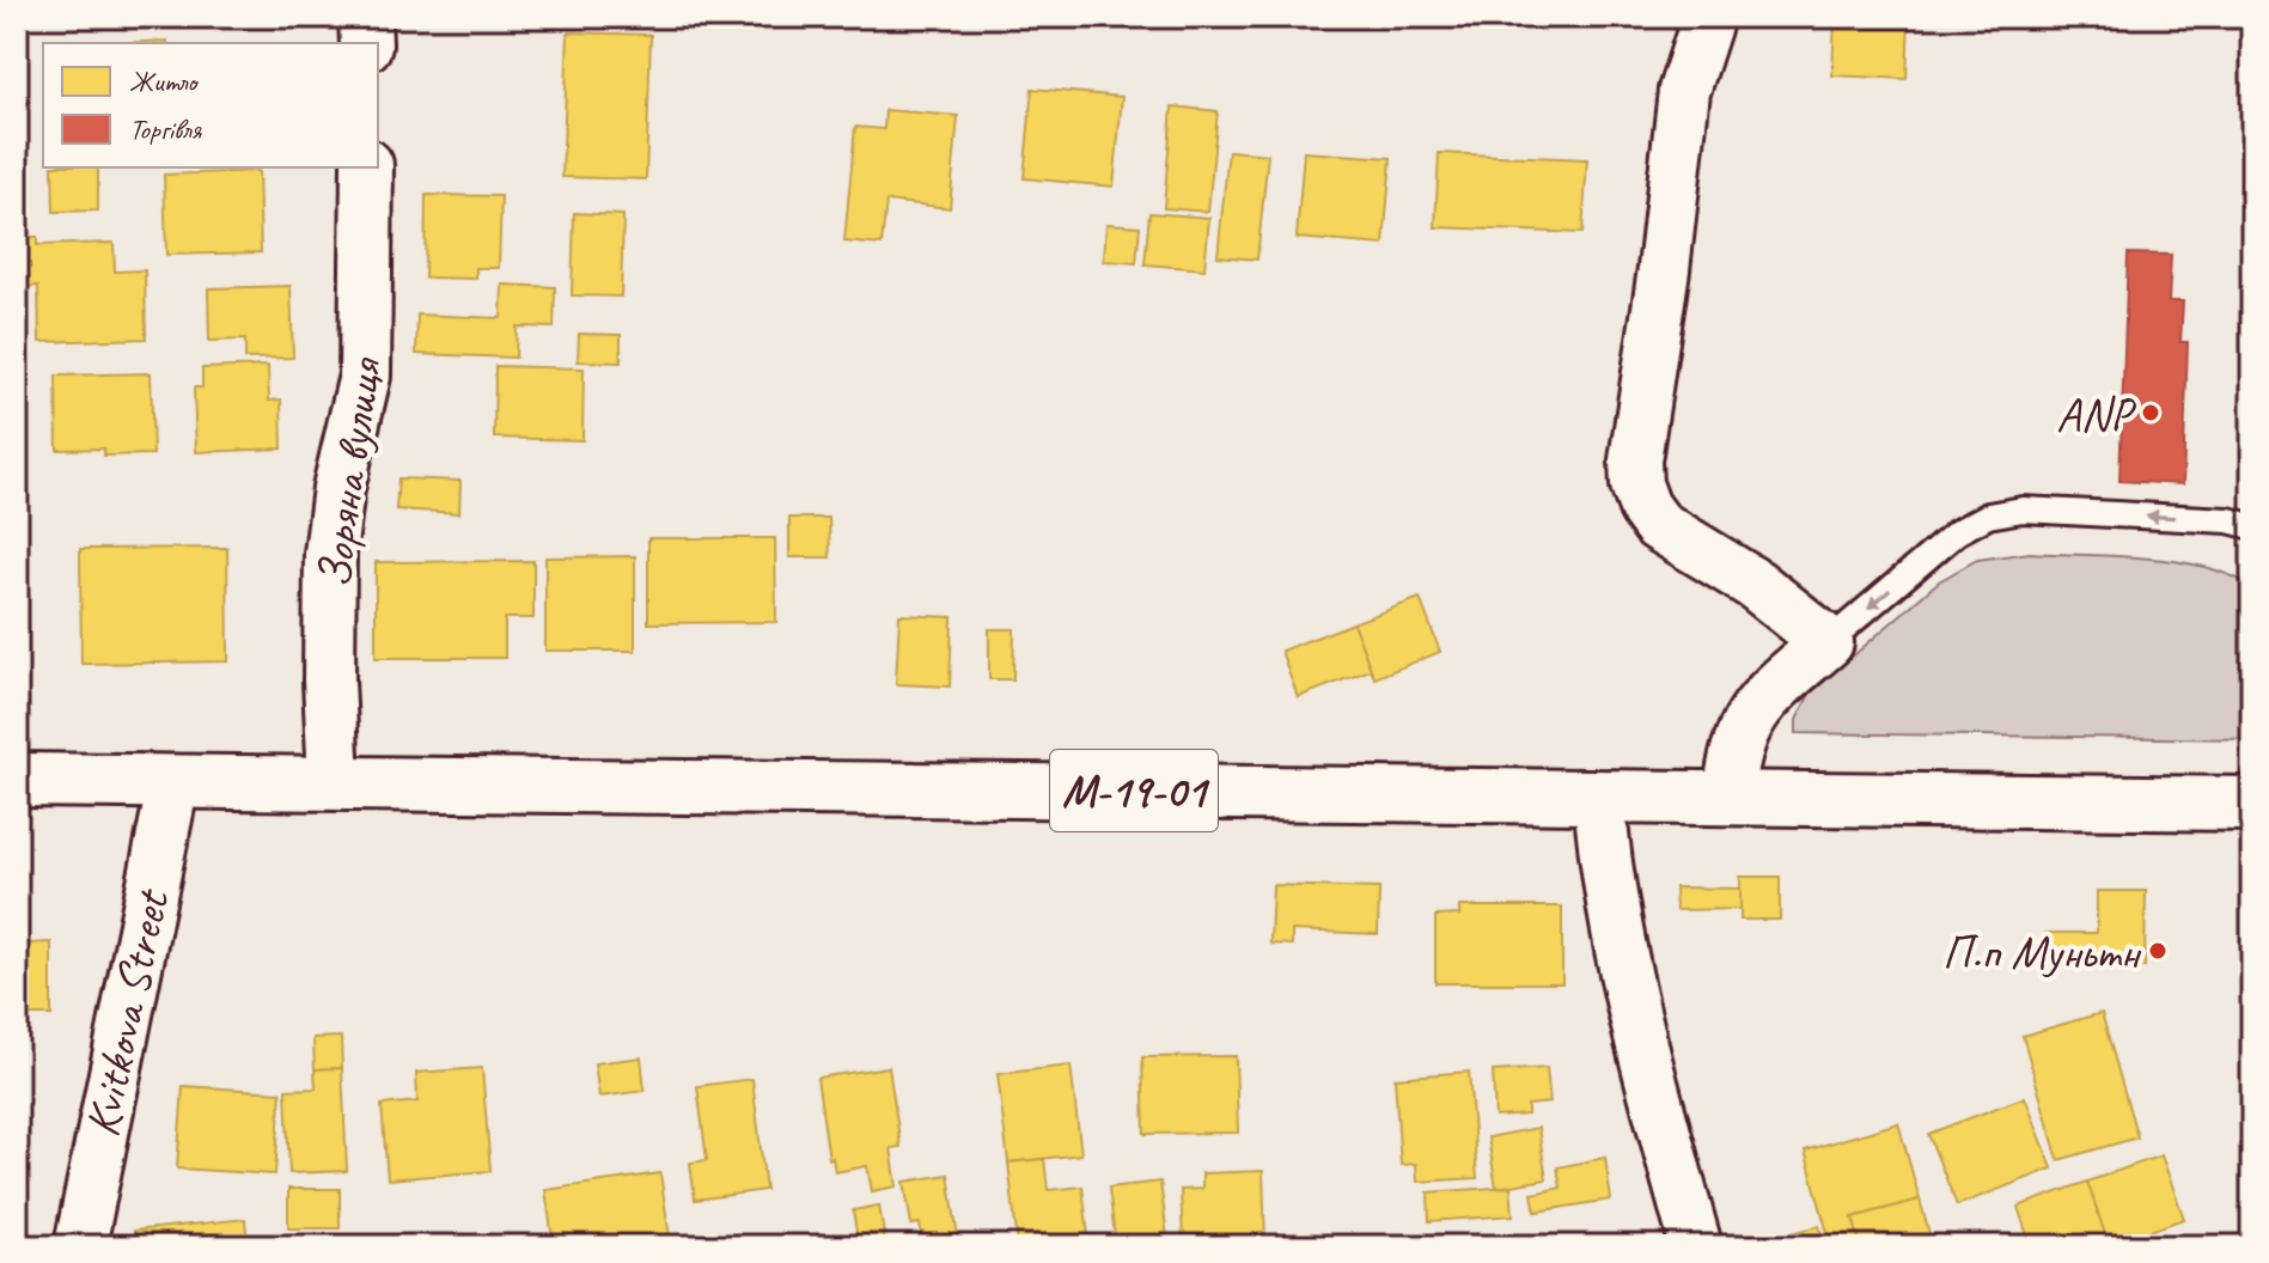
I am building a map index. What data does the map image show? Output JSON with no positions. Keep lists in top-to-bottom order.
{
  "streets": {
    "main road": ["М-19-01"],
    "street": ["Зоряна вулиця", "Kvitkova Street"]
  },
  "crossings": [
    ["Зоряна вулиця", "М-19-01"],
    ["М-19-01", "Kvitkova Street"]
  ],
  "places": ["ANP", "П.п Муньтн"],
  "legend": ["Житло", "Торгівля"]
}
